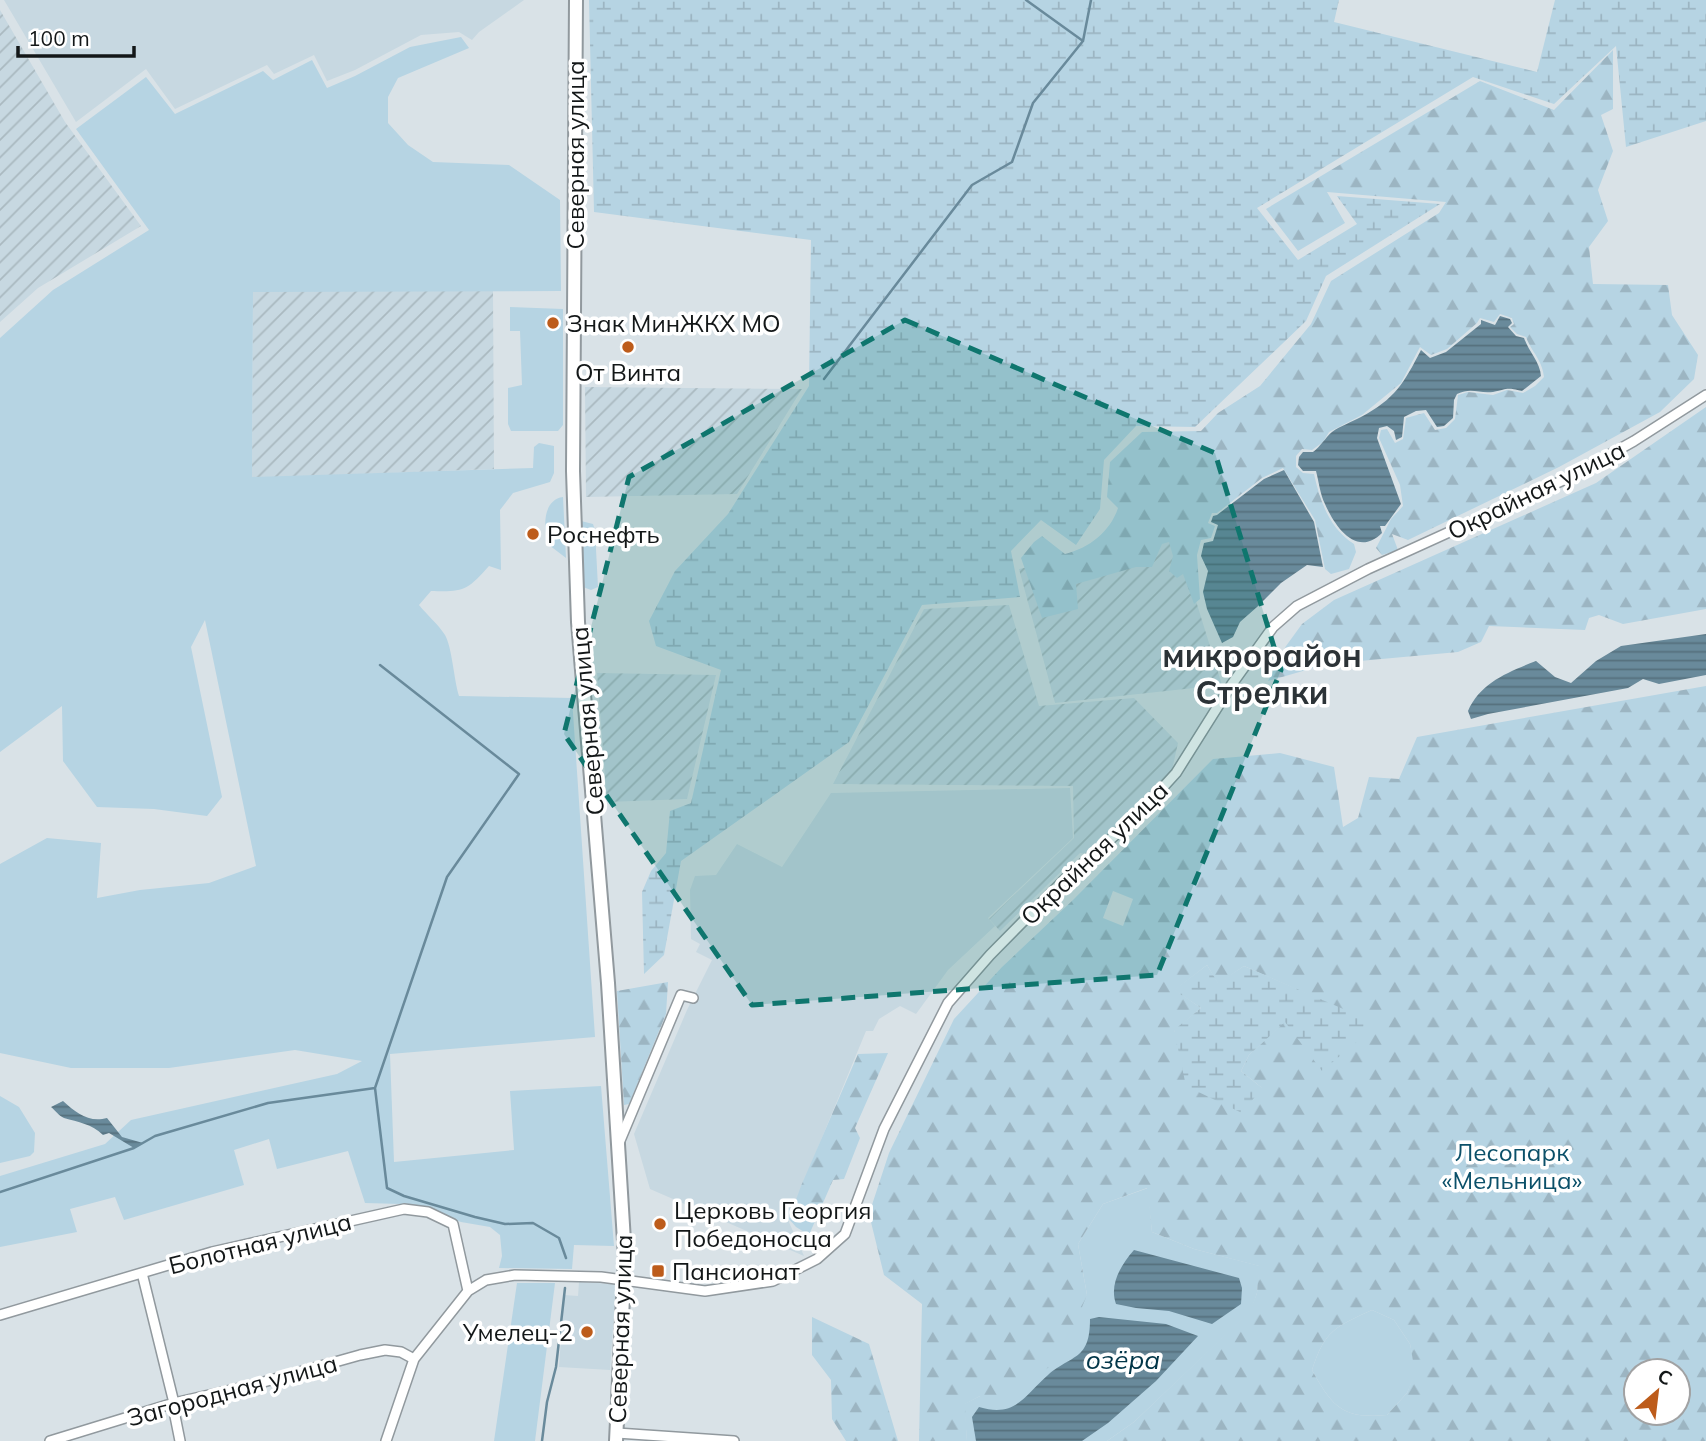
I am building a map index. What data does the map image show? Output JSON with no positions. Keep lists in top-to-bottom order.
{
  "streets": {
    "main road": ["Северная улица"],
    "street": ["Окрайная улица", "Болотная улица", "Загородная улица"]
  },
  "crossings": [
    ["Северная улица", "Окрайная улица"],
    ["Окрайная улица", "Болотная улица"]
  ],
  "districts": ["микрорайон Стрелки"],
  "water": ["озёра"],
  "parks": ["Лесопарк «Мельница»"],
  "places": {
    "other": [
      "Знак МинЖКХ МО",
      "От Винта",
      "Роснефть",
      "Церковь Георгия Победоносца",
      "Умелец-2"
    ],
    "transit": ["Пансионат"]
  },
  "scale_bar": "100 m",
  "north": "top right"
}
